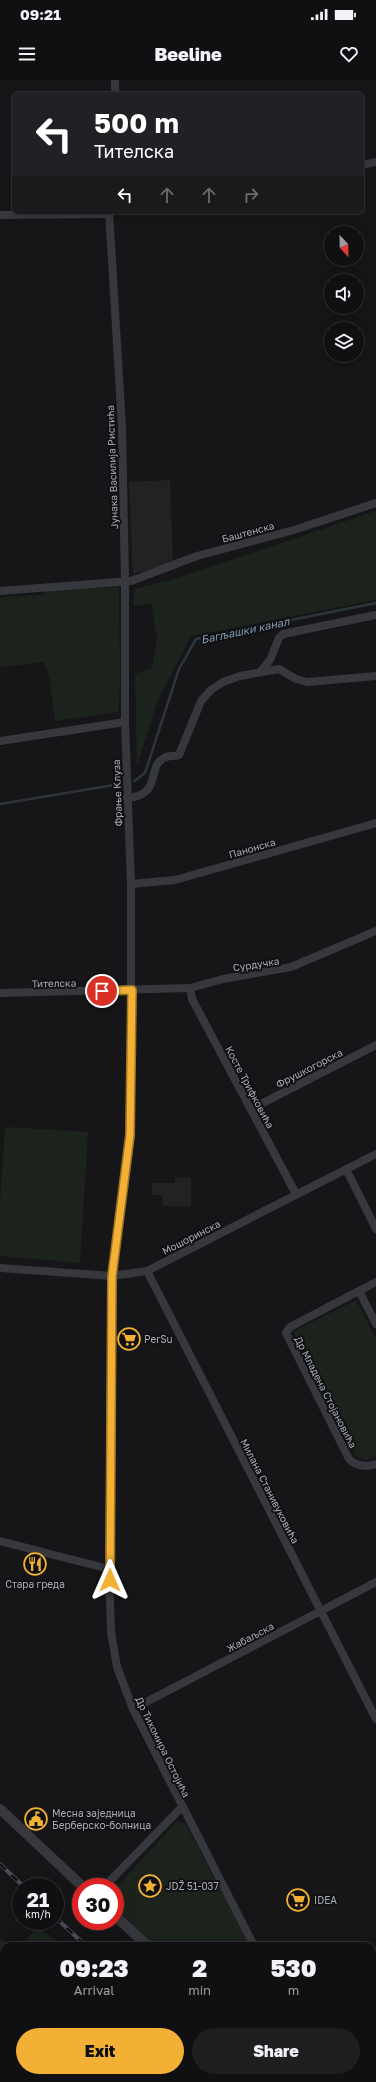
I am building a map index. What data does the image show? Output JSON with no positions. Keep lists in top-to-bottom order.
{
  "streets": {
    "street": [
      "Јунака Василија Ристића",
      "Баштенска",
      "Фрање Клуза",
      "Панонска",
      "Сурдучка",
      "Тителска",
      "Фрушкогорска",
      "Косте Трифковића",
      "Мошоринска",
      "Др Младена Стојановића",
      "Милана Станивуковића",
      "Жабаљска",
      "Др Тихомира Остојића"
    ]
  },
  "crossings": [
    ["Јунака Василија Ристића", "Баштенска"],
    ["Јунака Василија Ристића", "Фрање Клуза"],
    ["Фрање Клуза", "Панонска"],
    ["Фрање Клуза", "Сурдучка"],
    ["Фрање Клуза", "Тителска"],
    ["Фрање Клуза", "Др Тихомира Остојића"],
    ["Сурдучка", "Тителска"],
    ["Сурдучка", "Косте Трифковића"],
    ["Сурдучка", "Др Тихомира Остојића"],
    ["Тителска", "Др Тихомира Остојића"],
    ["Фрушкогорска", "Косте Трифковића"],
    ["Косте Трифковића", "Мошоринска"],
    ["Мошоринска", "Милана Станивуковића"],
    ["Мошоринска", "Др Тихомира Остојића"],
    ["Милана Станивуковића", "Жабаљска"],
    ["Жабаљска", "Др Тихомира Остојића"]
  ],
  "water": ["Багљашки канал"],
  "places": {
    "supermarket": ["PerSu", "IDEA"],
    "restaurant": ["Стара греда"],
    "public building": ["Месна заједница Берберско-болница"],
    "place": ["JDŽ 51-037"]
  },
  "north": "bottom",
  "page": {
    "status": "09:21",
    "header": "Beeline",
    "turn": ["500 m", "Тителска"],
    "speed": "21 km/h",
    "limit": "30",
    "eta": [
      "09:23",
      "Arrival",
      "2",
      "min",
      "530",
      "m"
    ],
    "buttons": ["Exit", "Share"]
  }
}
